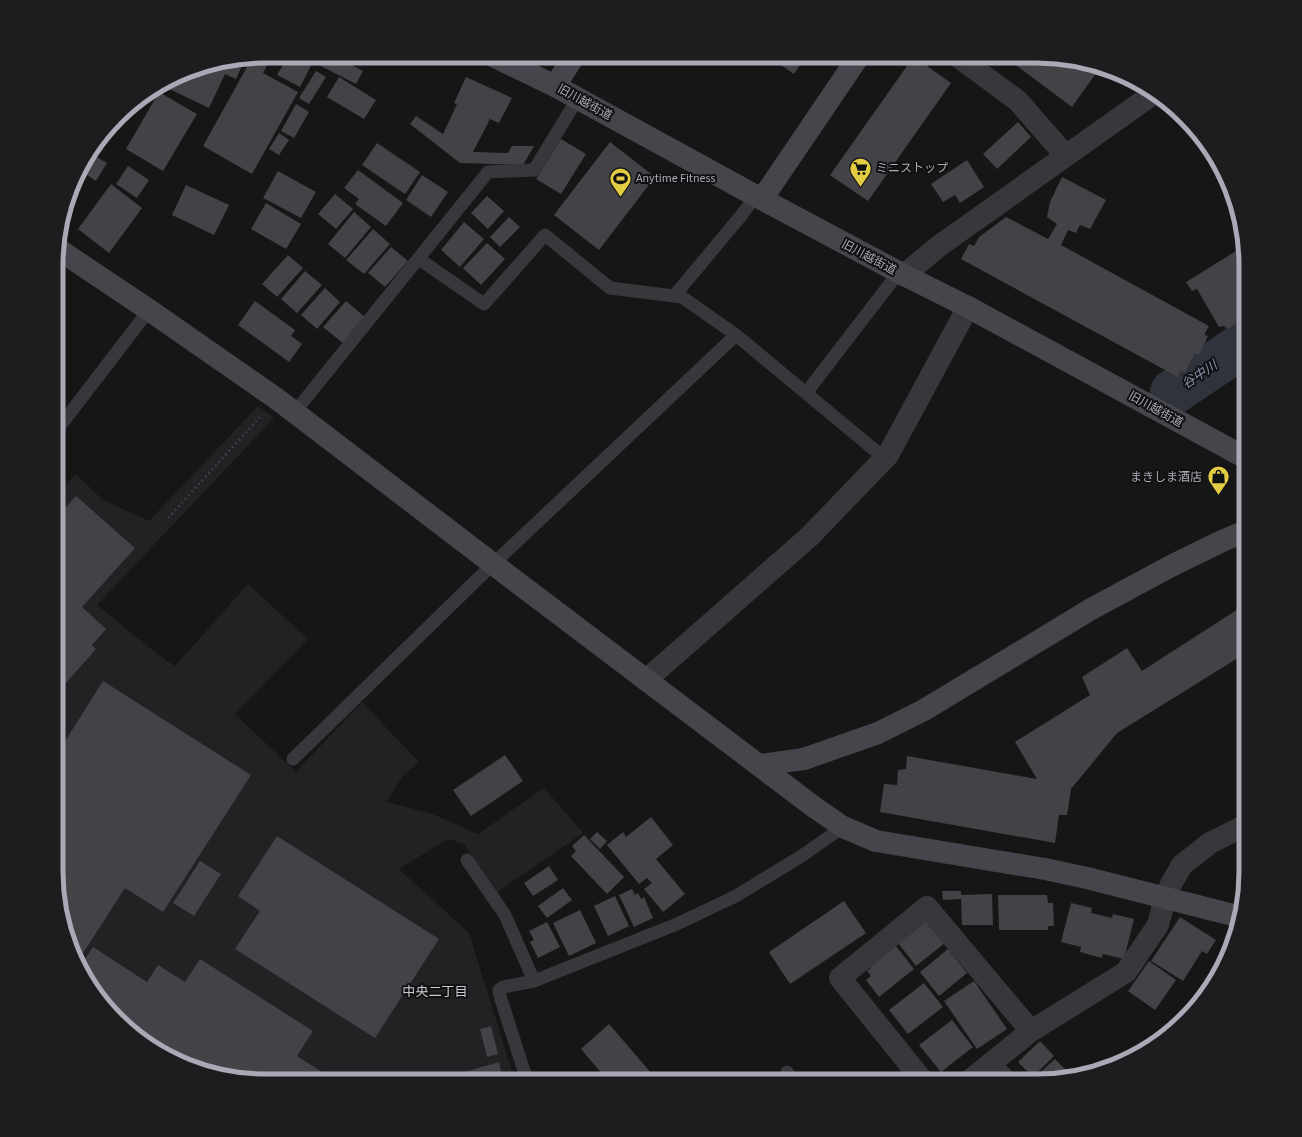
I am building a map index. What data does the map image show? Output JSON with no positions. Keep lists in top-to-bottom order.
{
  "streets": {
    "street": ["旧川越街道"]
  },
  "districts": ["中央二丁目"],
  "water": ["谷中川"],
  "places": {
    "supermarket": ["ミニストップ"],
    "sports": ["Anytime Fitness"],
    "shop": ["まきしま酒店"]
  }
}
